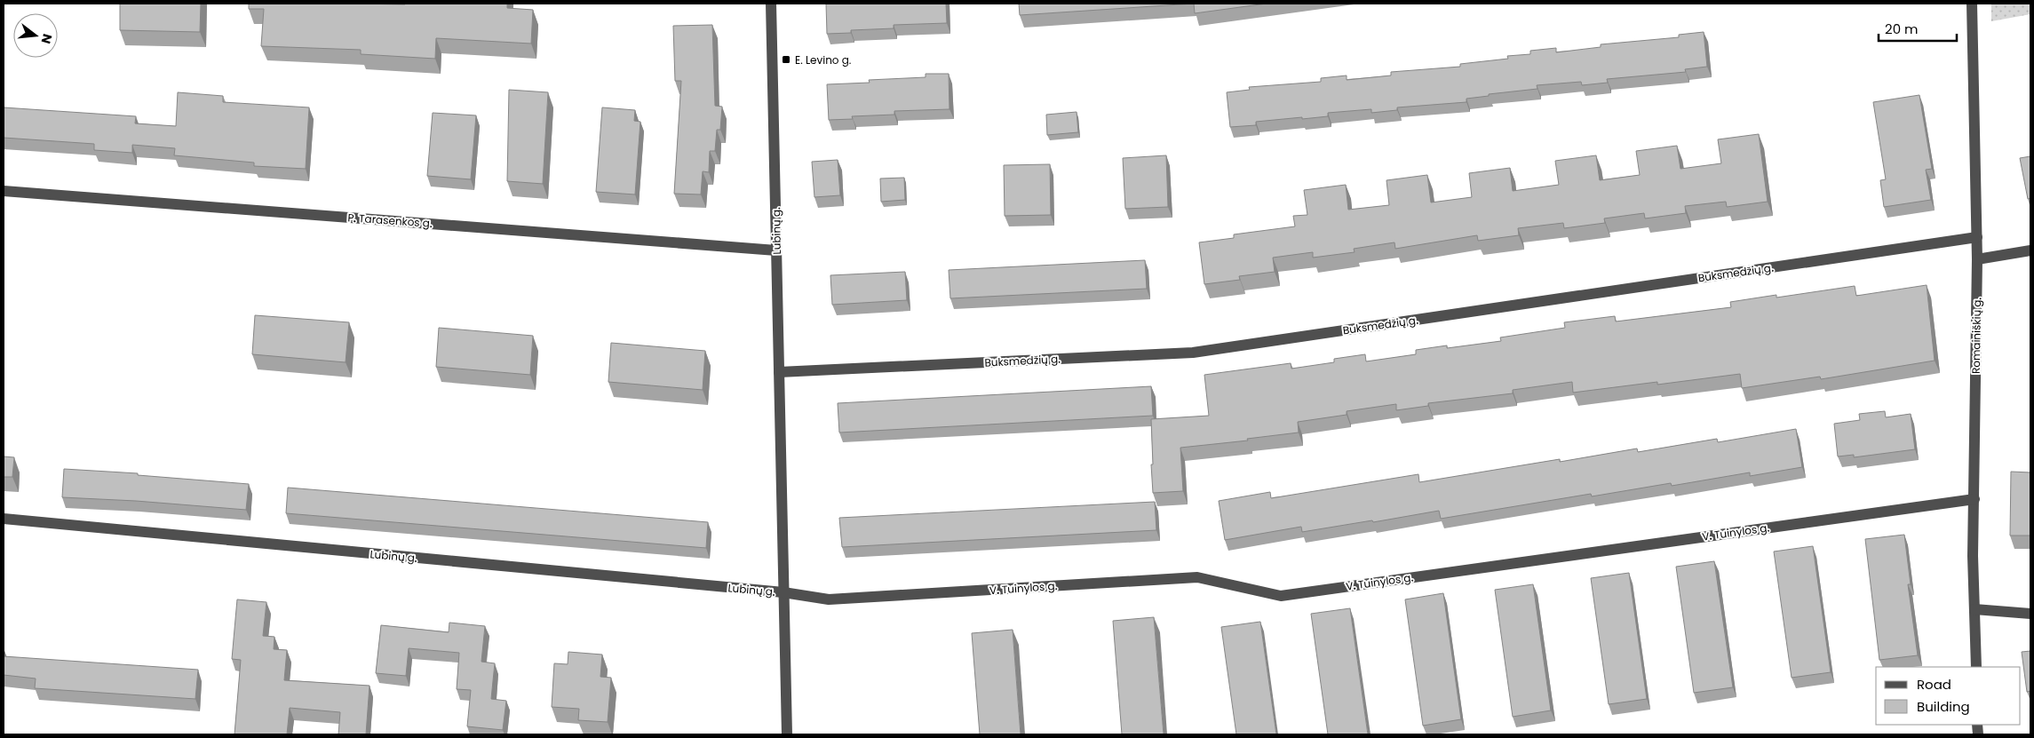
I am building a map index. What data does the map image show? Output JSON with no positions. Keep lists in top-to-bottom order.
{
  "streets": {
    "street": [
      "P. Tarasenkos g.",
      "Lubinų g.",
      "Buksmedžių g.",
      "Romainiškių g.",
      "V. Tuinylos g."
    ]
  },
  "crossings": [
    ["P. Tarasenkos g.", "Lubinų g."],
    ["Lubinų g.", "Buksmedžių g."],
    ["Lubinų g.", "V. Tuinylos g."],
    ["Buksmedžių g.", "Romainiškių g."],
    ["Romainiškių g.", "V. Tuinylos g."]
  ],
  "places": {
    "transit": ["E. Levino g."]
  },
  "legend": ["Road", "Building"],
  "scale_bar": "20 m",
  "north": "right"
}
